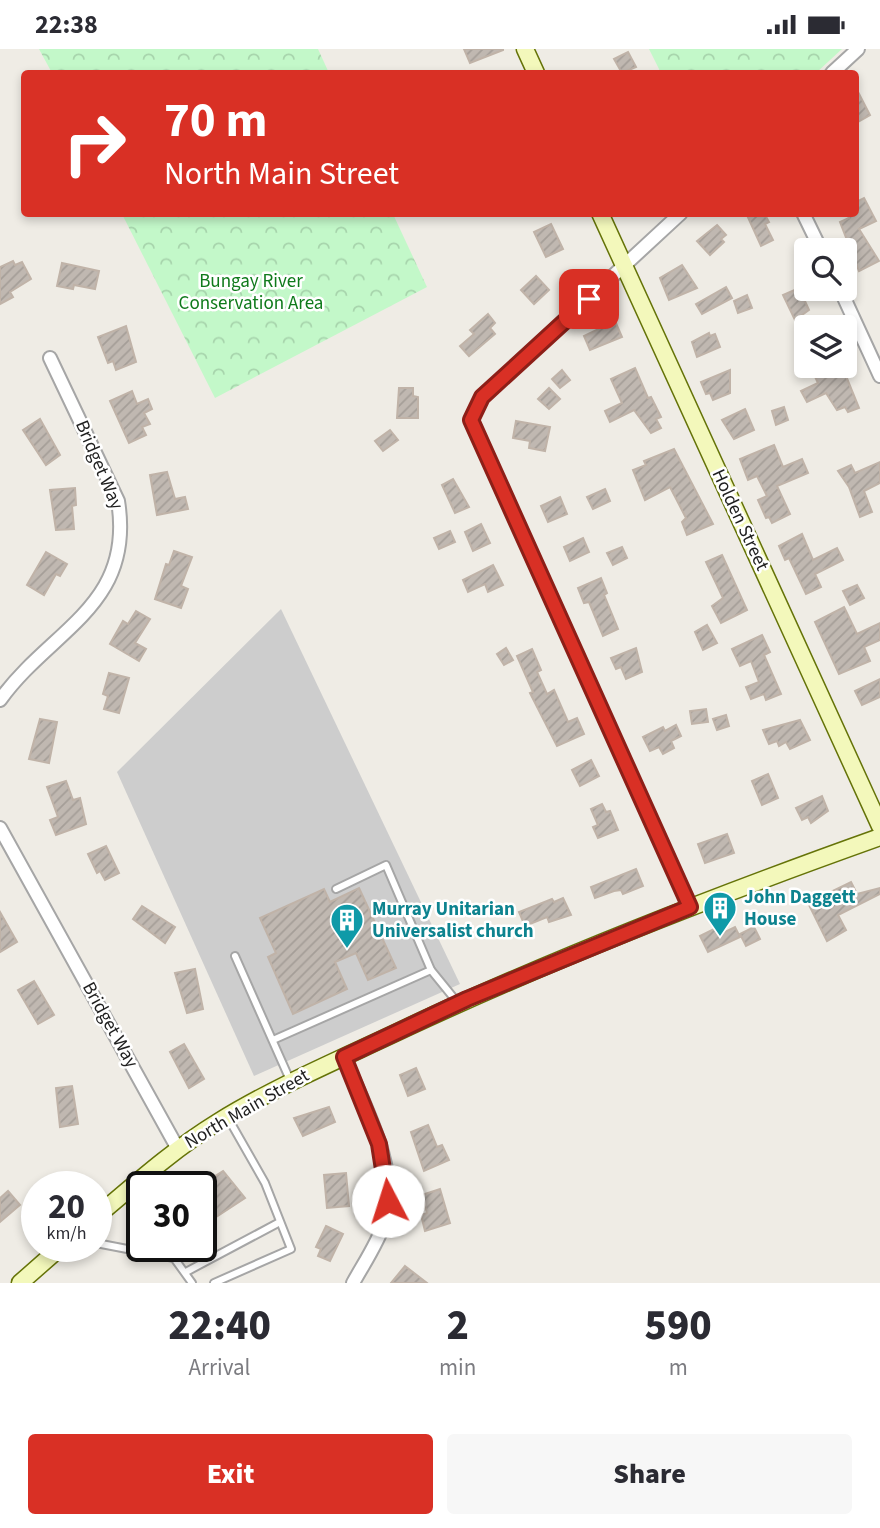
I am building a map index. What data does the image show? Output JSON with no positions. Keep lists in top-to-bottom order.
{
  "streets": {
    "main road": ["Holden Street", "North Main Street"],
    "street": ["Bridget Way"]
  },
  "crossings": [
    ["Bridget Way", "North Main Street"]
  ],
  "parks": ["Bungay River Conservation Area"],
  "places": {
    "building": ["John Daggett House", "Murray Unitarian Universalist church"]
  },
  "page": {
    "status": "22:38",
    "turn": ["70 m", "North Main Street"],
    "speed": "20 km/h",
    "limit": "30",
    "eta": [
      "22:40",
      "Arrival",
      "2",
      "min",
      "590",
      "m"
    ],
    "buttons": ["Exit", "Share"]
  }
}
